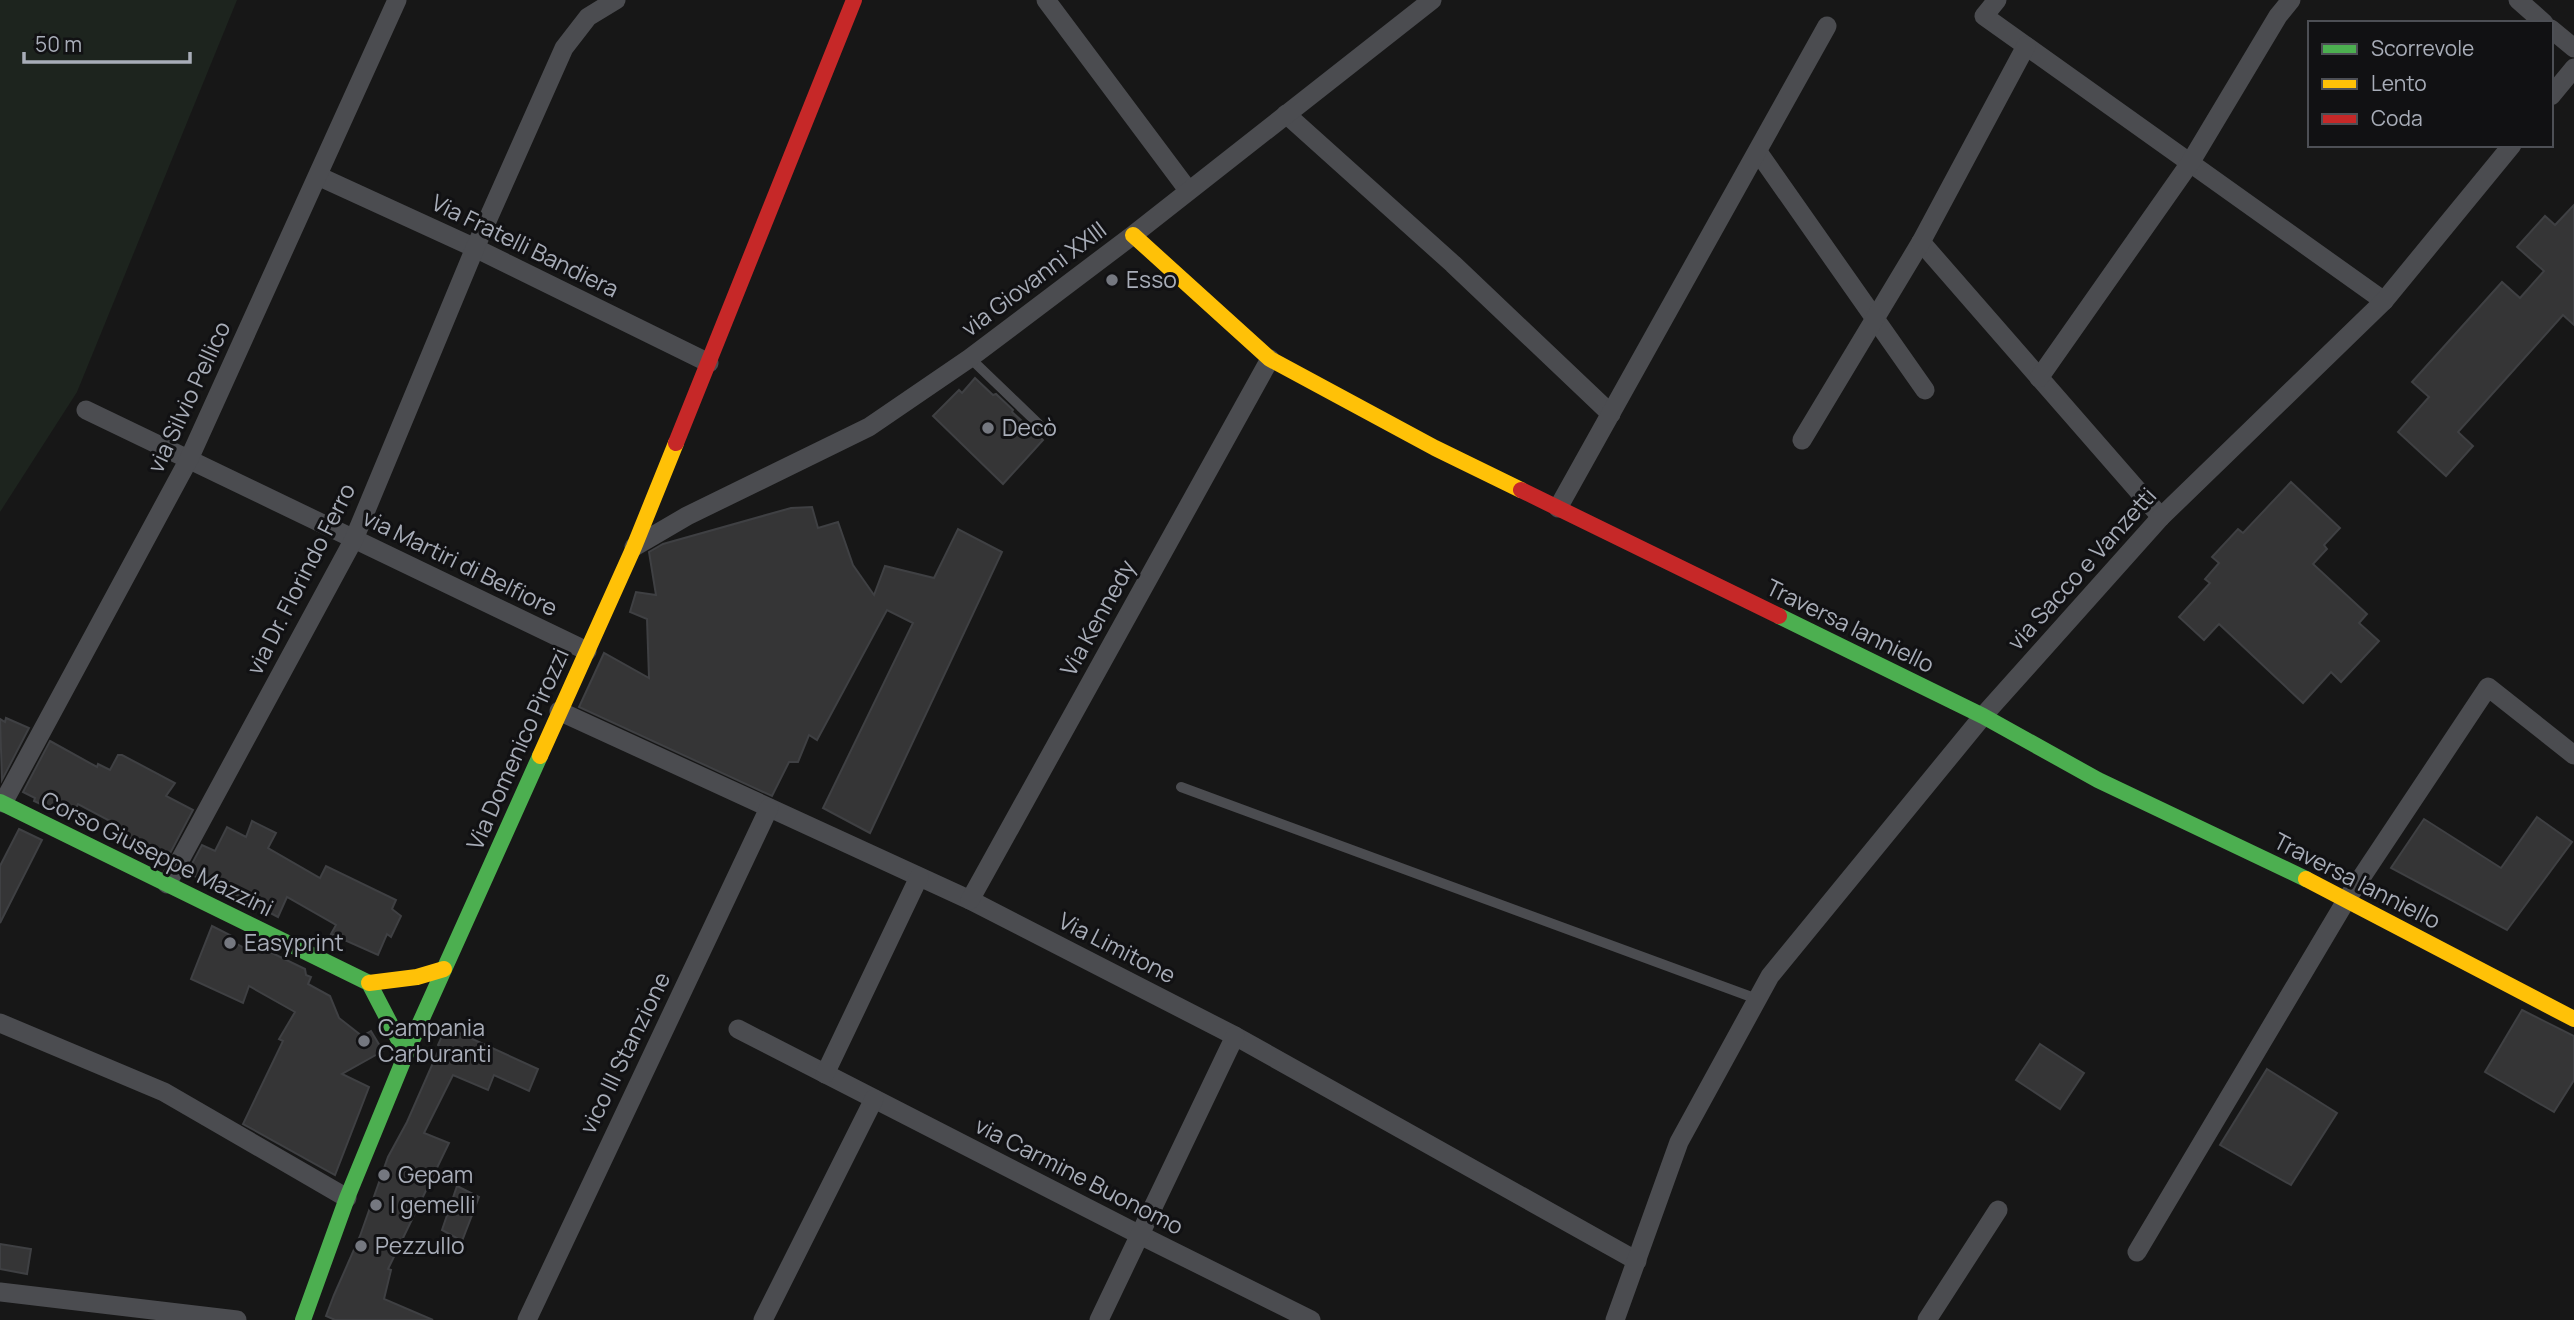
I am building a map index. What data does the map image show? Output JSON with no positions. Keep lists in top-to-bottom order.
{
  "streets": {
    "street": [
      "Via Fratelli Bandiera",
      "via Giovanni XXIII",
      "via Silvio Pellico",
      "via Martiri di Belfiore",
      "via Sacco e Vanzetti",
      "via Dr. Florindo Ferro",
      "Via Kennedy",
      "Traversa Ianniello",
      "Via Domenico Pirozzi",
      "Corso Giuseppe Mazzini",
      "Via Limitone",
      "vico III Stanzione",
      "via Carmine Buonomo"
    ]
  },
  "crossings": [
    ["Via Fratelli Bandiera", "via Silvio Pellico"],
    ["Via Fratelli Bandiera", "via Dr. Florindo Ferro"],
    ["Via Fratelli Bandiera", "Via Domenico Pirozzi"],
    ["via Giovanni XXIII", "Traversa Ianniello"],
    ["via Giovanni XXIII", "Via Domenico Pirozzi"],
    ["via Silvio Pellico", "via Martiri di Belfiore"],
    ["via Silvio Pellico", "Corso Giuseppe Mazzini"],
    ["via Martiri di Belfiore", "via Dr. Florindo Ferro"],
    ["via Martiri di Belfiore", "Via Domenico Pirozzi"],
    ["via Sacco e Vanzetti", "Traversa Ianniello"],
    ["via Sacco e Vanzetti", "Via Limitone"],
    ["via Dr. Florindo Ferro", "Corso Giuseppe Mazzini"],
    ["Via Kennedy", "Traversa Ianniello"],
    ["Via Kennedy", "Via Limitone"],
    ["Via Domenico Pirozzi", "Via Limitone"],
    ["Via Limitone", "vico III Stanzione"]
  ],
  "places": [
    "Esso",
    "Decò",
    "Easyprint",
    "Campania Carburanti",
    "Gepam",
    "I gemelli",
    "Pezzullo"
  ],
  "legend": ["Scorrevole", "Lento", "Coda"],
  "scale_bar": "50 m"
}
